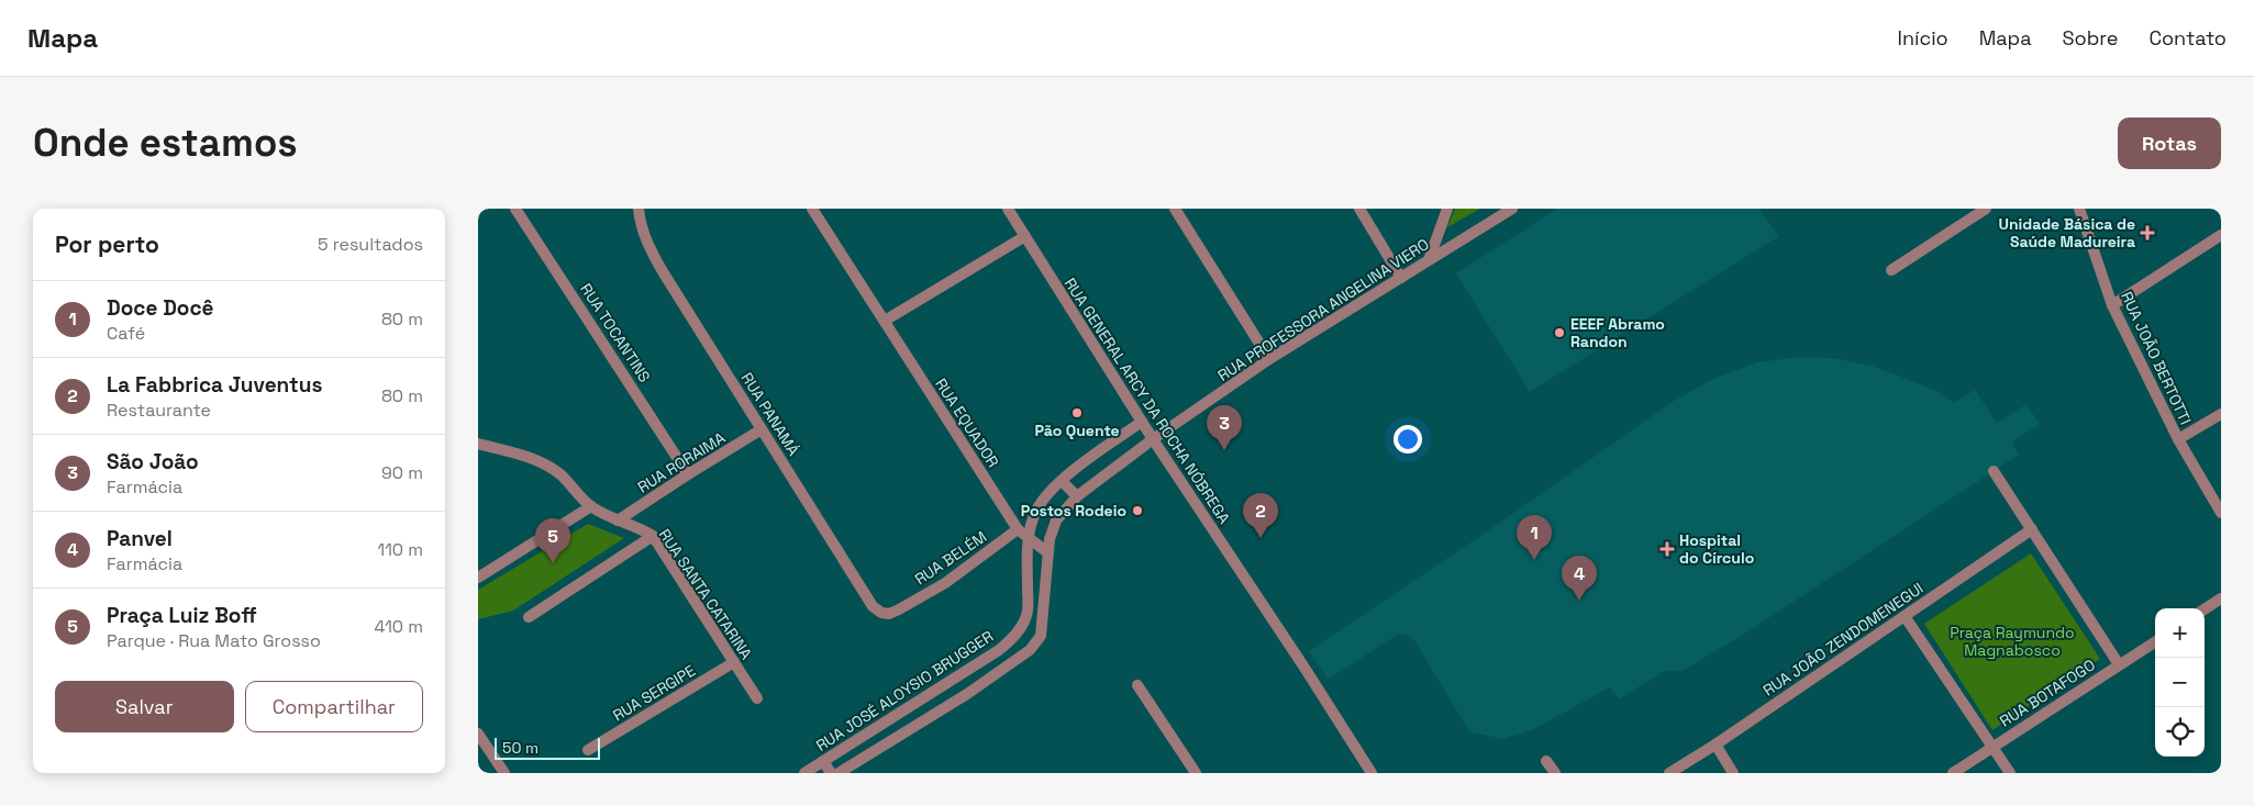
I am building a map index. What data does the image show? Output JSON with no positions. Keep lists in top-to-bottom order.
{
  "streets": {
    "street": [
      "RUA PROFESSORA ANGELINA VIERO",
      "RUA TOCANTINS",
      "RUA JOÃO BERTOTTI",
      "RUA GENERAL ARCY DA ROCHA NÓBREGA",
      "RUA PANAMÁ",
      "RUA EQUADOR",
      "RUA RORAIMA",
      "RUA BELÉM",
      "RUA SANTA CATARINA",
      "RUA JOÃO ZENDOMENEGUI",
      "RUA JOSÉ ALOYSIO BRUGGER",
      "RUA SERGIPE",
      "RUA BOTAFOGO"
    ]
  },
  "crossings": [
    ["RUA PROFESSORA ANGELINA VIERO", "RUA GENERAL ARCY DA ROCHA NÓBREGA"],
    ["RUA TOCANTINS", "RUA RORAIMA"],
    ["RUA GENERAL ARCY DA ROCHA NÓBREGA", "RUA JOSÉ ALOYSIO BRUGGER"],
    ["RUA PANAMÁ", "RUA RORAIMA"],
    ["RUA PANAMÁ", "RUA BELÉM"],
    ["RUA EQUADOR", "RUA BELÉM"],
    ["RUA EQUADOR", "RUA JOSÉ ALOYSIO BRUGGER"],
    ["RUA RORAIMA", "RUA SANTA CATARINA"],
    ["RUA SANTA CATARINA", "RUA SERGIPE"]
  ],
  "parks": ["Praça Raymundo Magnabosco"],
  "places": {
    "health": ["Unidade Básica de Saúde Madureira", "Hospital do Círculo"],
    "other": ["EEEF Abramo Randon", "Pão Quente", "Postos Rodeio"]
  },
  "scale_bar": "50 m",
  "page": {
    "header": "Mapa",
    "nav": [
      "Início",
      "Mapa",
      "Sobre",
      "Contato"
    ],
    "buttons": [
      "Rotas",
      ["Salvar", "Compartilhar"]
    ],
    "title": "Onde estamos",
    "heading": ["Por perto", "5 resultados"],
    "list": [
      {
        "mark": "1",
        "name": "Doce Docê",
        "note": "Café",
        "value": "80 m"
      },
      {
        "mark": "2",
        "name": "La Fabbrica Juventus",
        "note": "Restaurante",
        "value": "80 m"
      },
      {
        "mark": "3",
        "name": "São João",
        "note": "Farmácia",
        "value": "90 m"
      },
      {
        "mark": "4",
        "name": "Panvel",
        "note": "Farmácia",
        "value": "110 m"
      },
      {
        "mark": "5",
        "name": "Praça Luiz Boff",
        "note": "Parque · Rua Mato Grosso",
        "value": "410 m"
      }
    ],
    "pins": [
      "3",
      "2",
      "1",
      "5",
      "4"
    ],
    "map_buttons": ["+", "−"],
    "scale": "50 m"
  }
}
